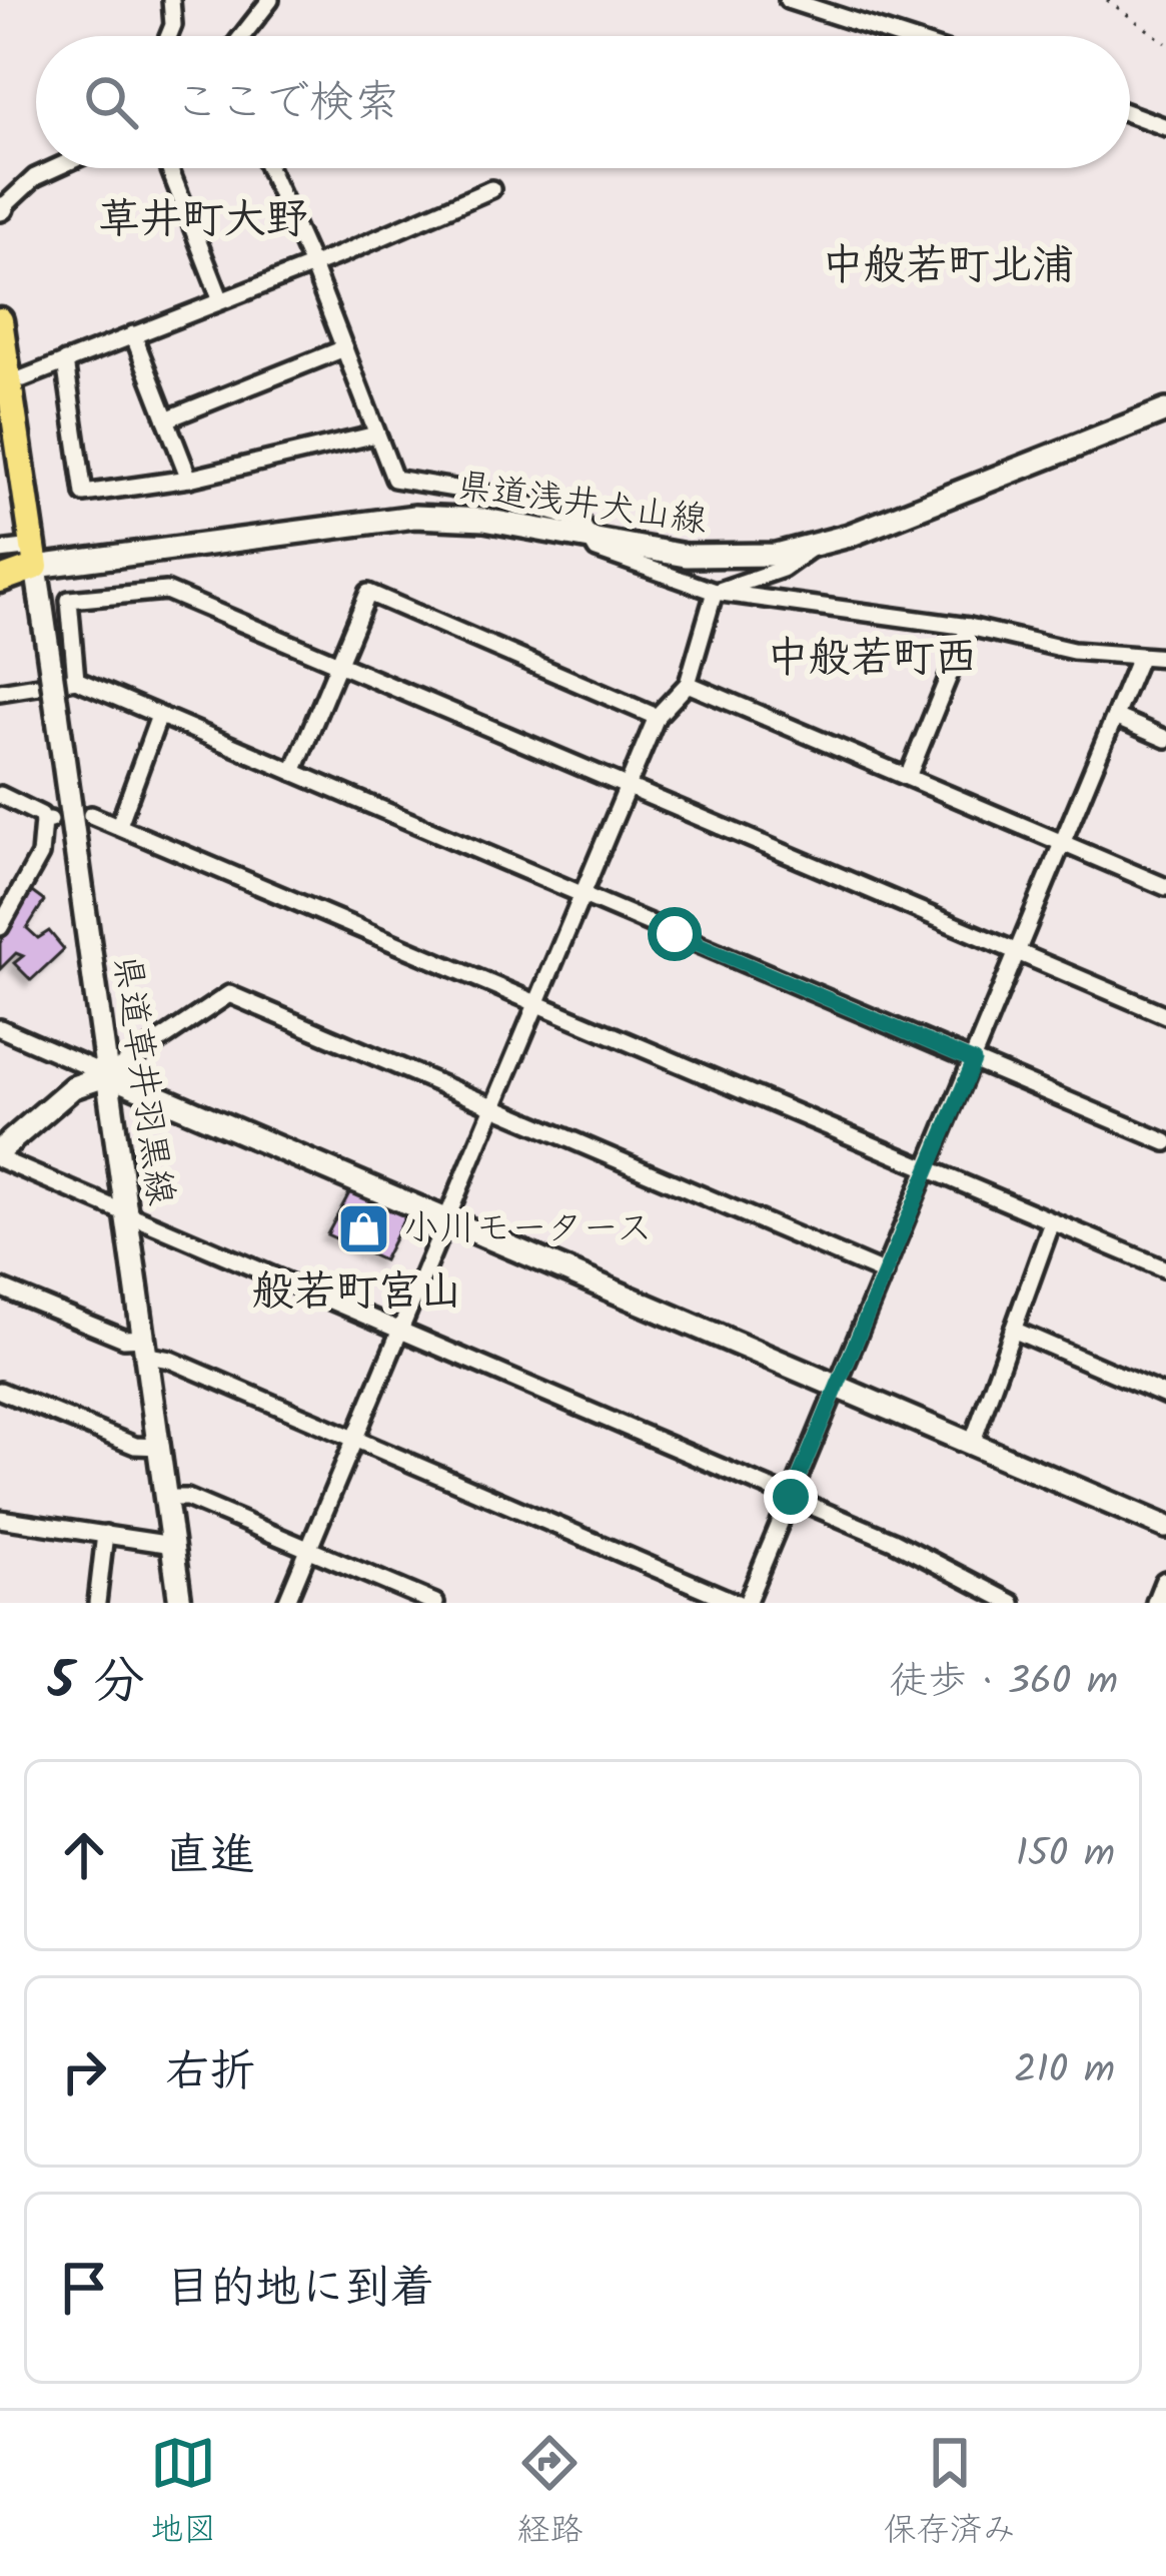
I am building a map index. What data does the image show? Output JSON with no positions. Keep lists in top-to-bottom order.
{
  "streets": {
    "main road": ["県道浅井犬山線", "県道草井羽黒線"]
  },
  "crossings": [
    ["県道浅井犬山線", "県道草井羽黒線"]
  ],
  "districts": [
    "草井町大野",
    "中般若町北浦",
    "中般若町西",
    "般若町宮山"
  ],
  "places": {
    "shop": ["小川モータース"]
  },
  "page": {
    "search": "ここで検索",
    "heading": ["5 分", "徒歩 · 360 m"],
    "list": [
      ["直進", "150 m"],
      ["右折", "210 m"],
      "目的地に到着"
    ],
    "nav": ["地図", "経路", "保存済み"]
  }
}
